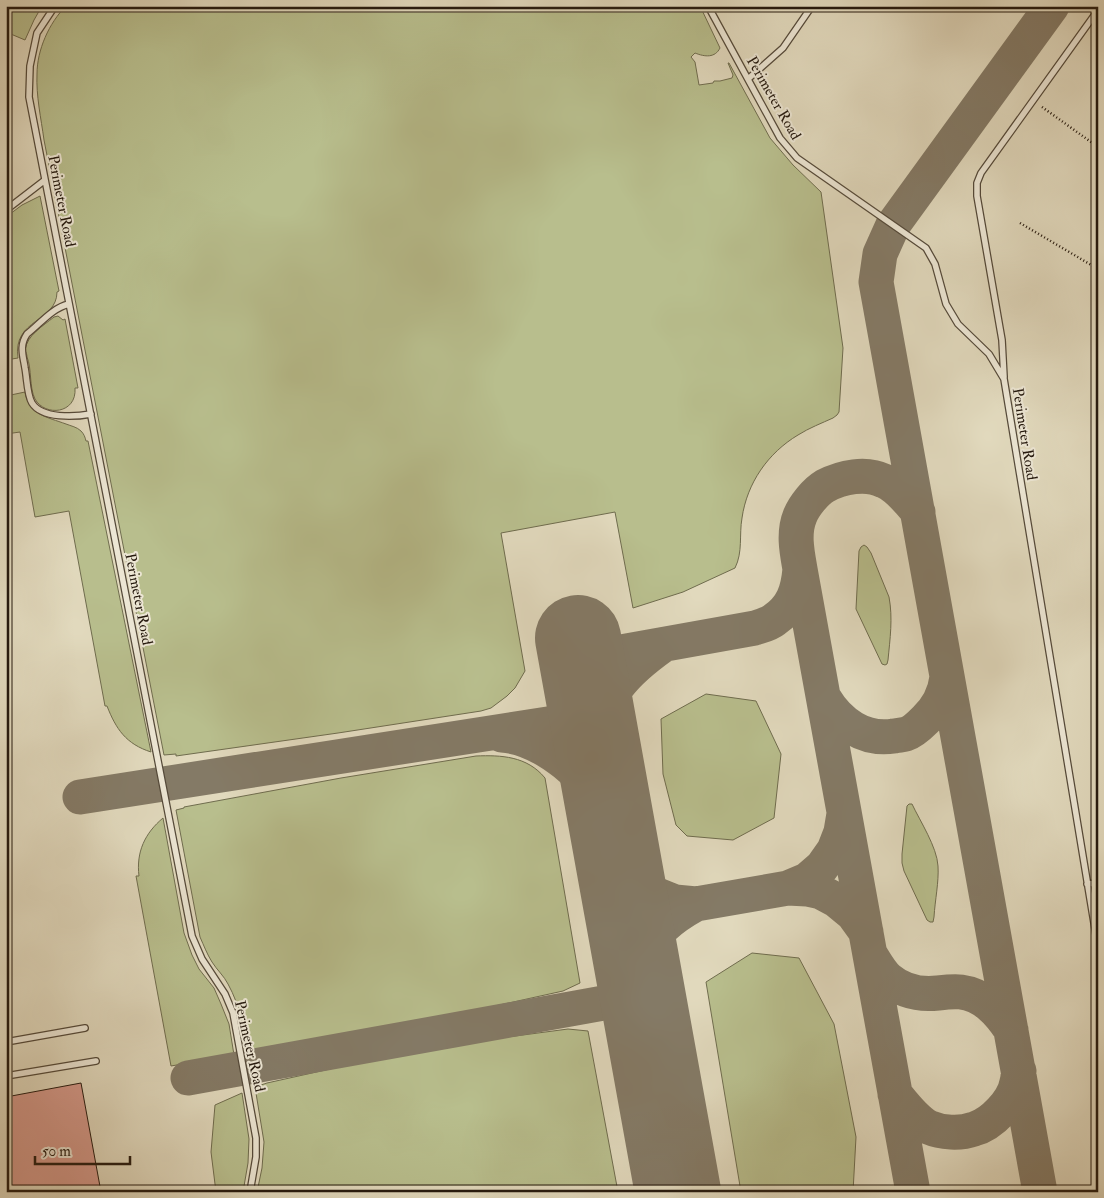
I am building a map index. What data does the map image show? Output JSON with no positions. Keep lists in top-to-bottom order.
{
  "streets": {
    "lane": ["Perimeter Road"]
  },
  "scale_bar": "50 m"
}
